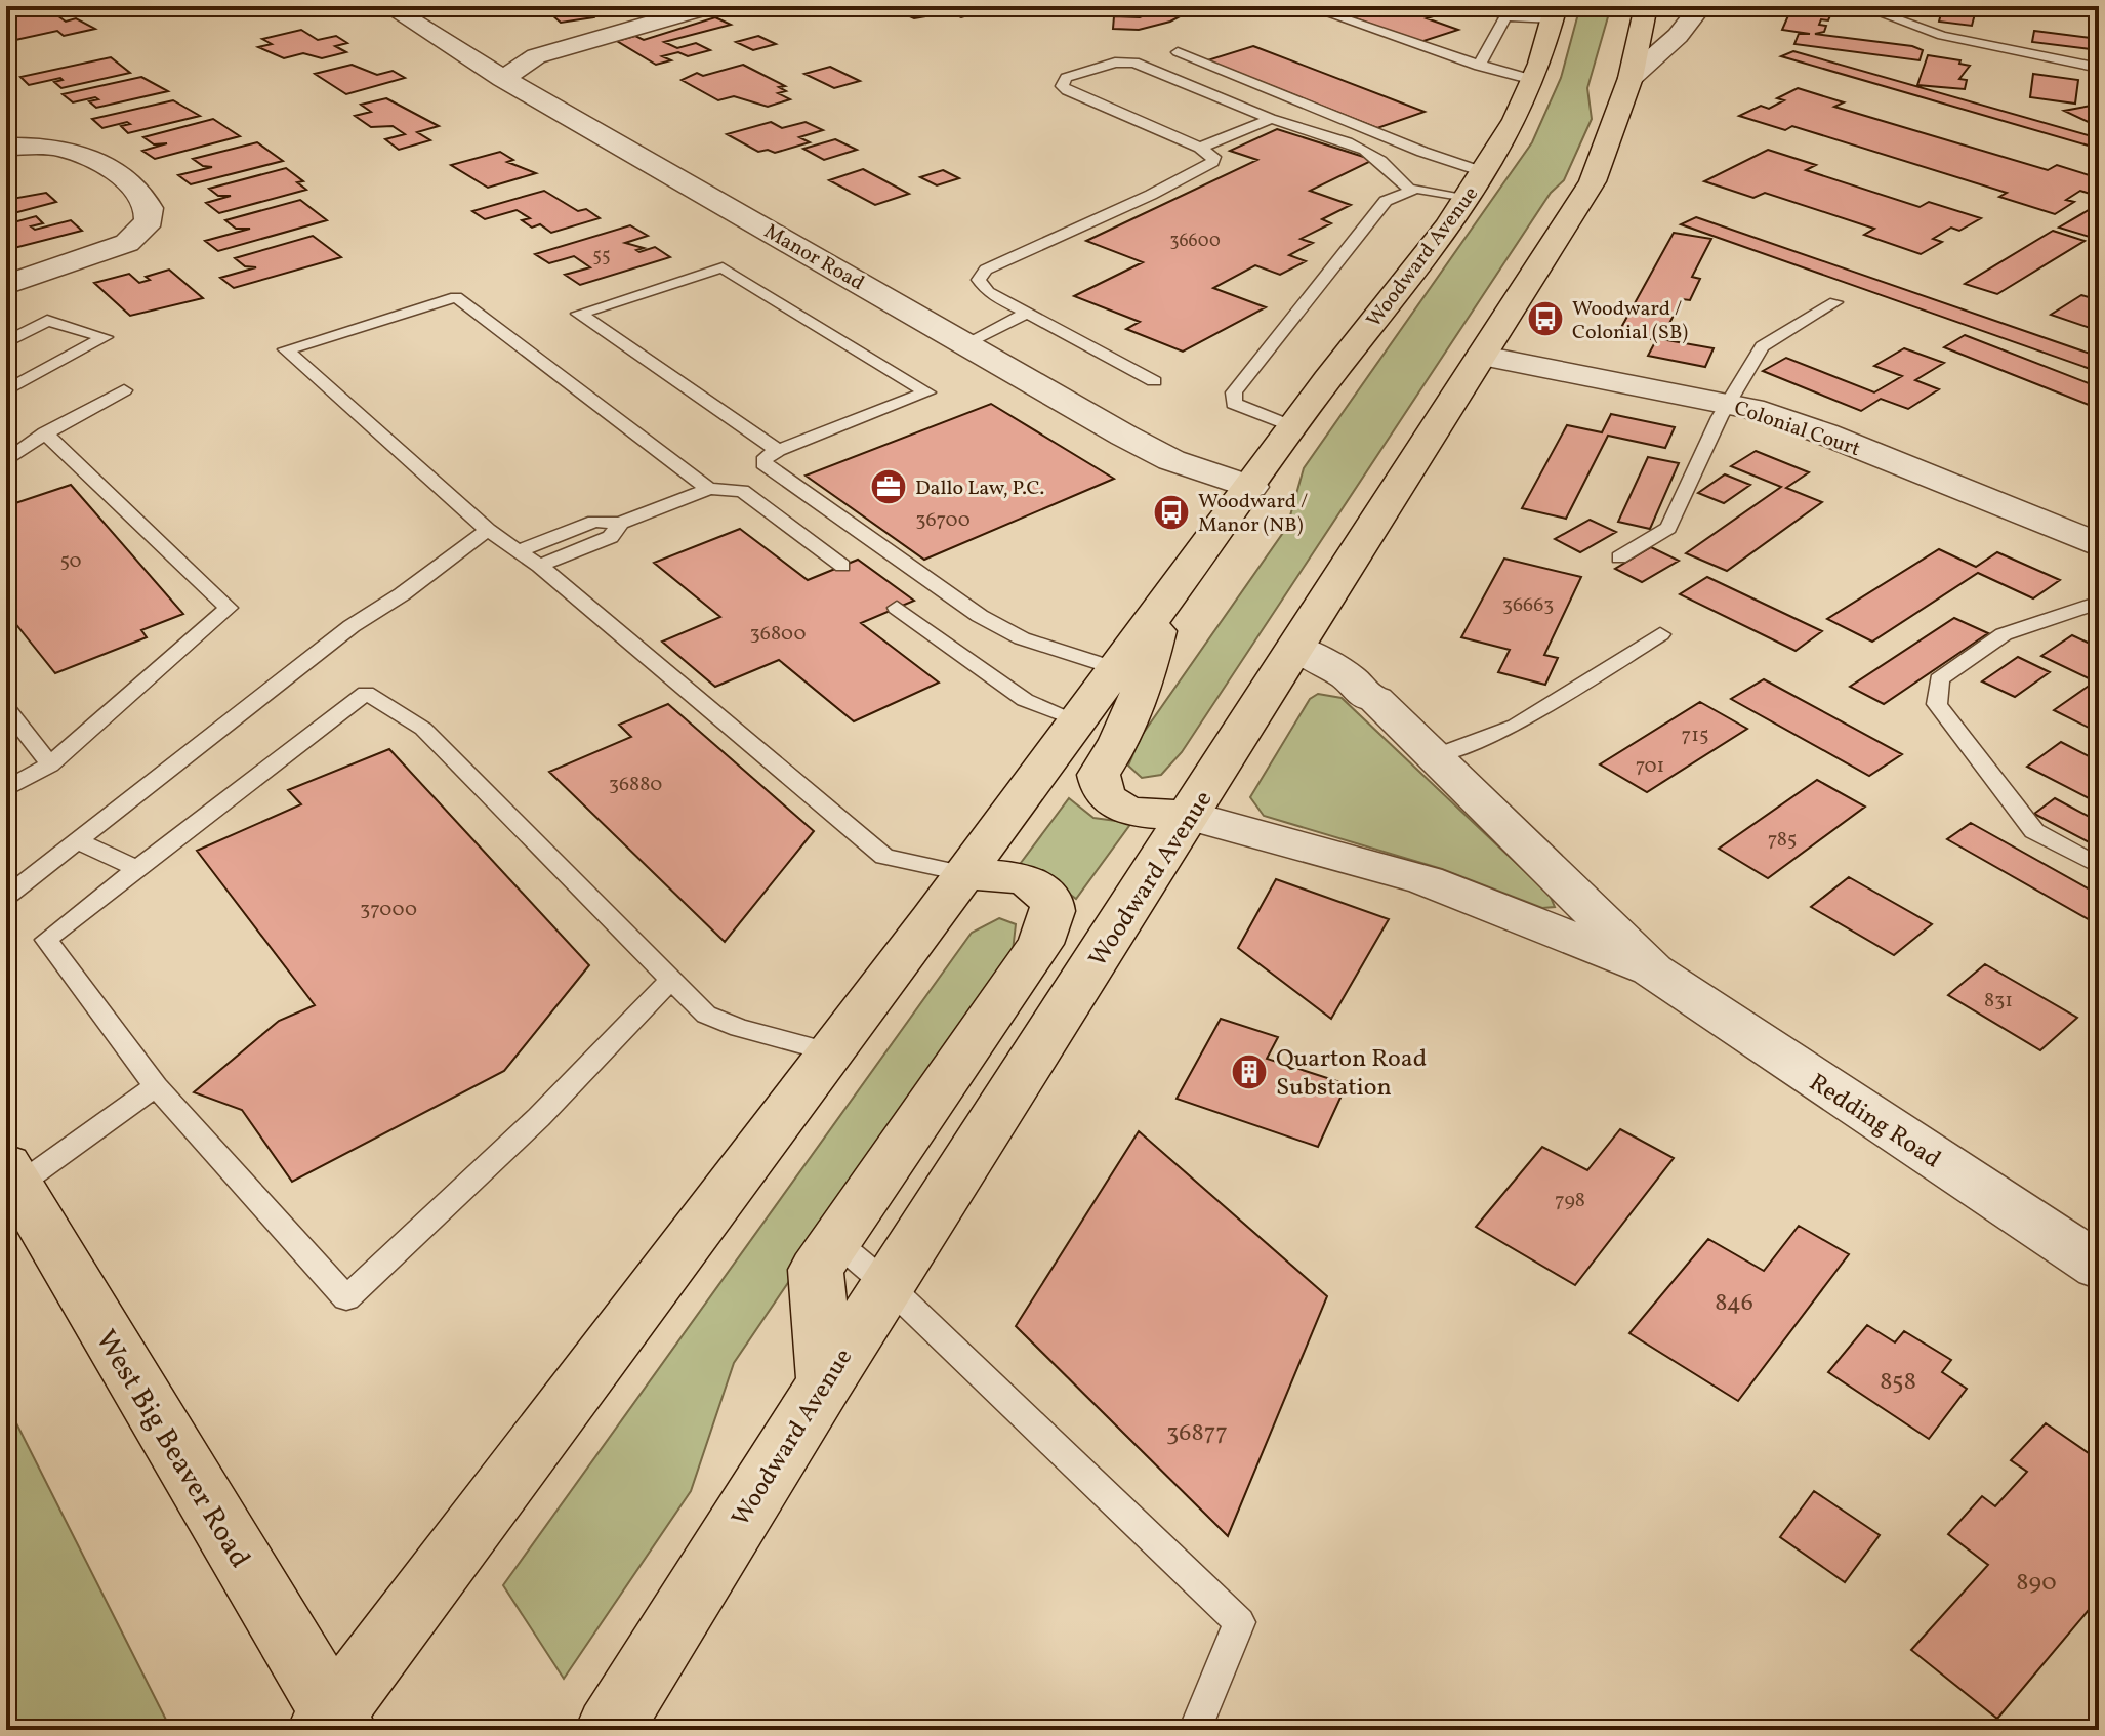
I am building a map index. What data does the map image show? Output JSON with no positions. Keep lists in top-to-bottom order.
{
  "streets": {
    "main road": ["Woodward Avenue", "West Big Beaver Road"],
    "street": ["Manor Road", "Colonial Court", "Redding Road"]
  },
  "crossings": [
    ["Manor Road", "Woodward Avenue"],
    ["Woodward Avenue", "Colonial Court"],
    ["Woodward Avenue", "Redding Road"]
  ],
  "places": {
    "bus stop": ["Woodward / Colonial (SB)", "Woodward / Manor (NB)"],
    "office": ["Dallo Law, P.C."],
    "building": ["Quarton Road Substation"]
  },
  "house_numbers": [
    "36600",
    "55",
    "36700",
    "50",
    "36663",
    "36800",
    "715",
    "701",
    "36880",
    "785",
    "37000",
    "831",
    "798",
    "846",
    "858",
    "36877",
    "890"
  ]
}
